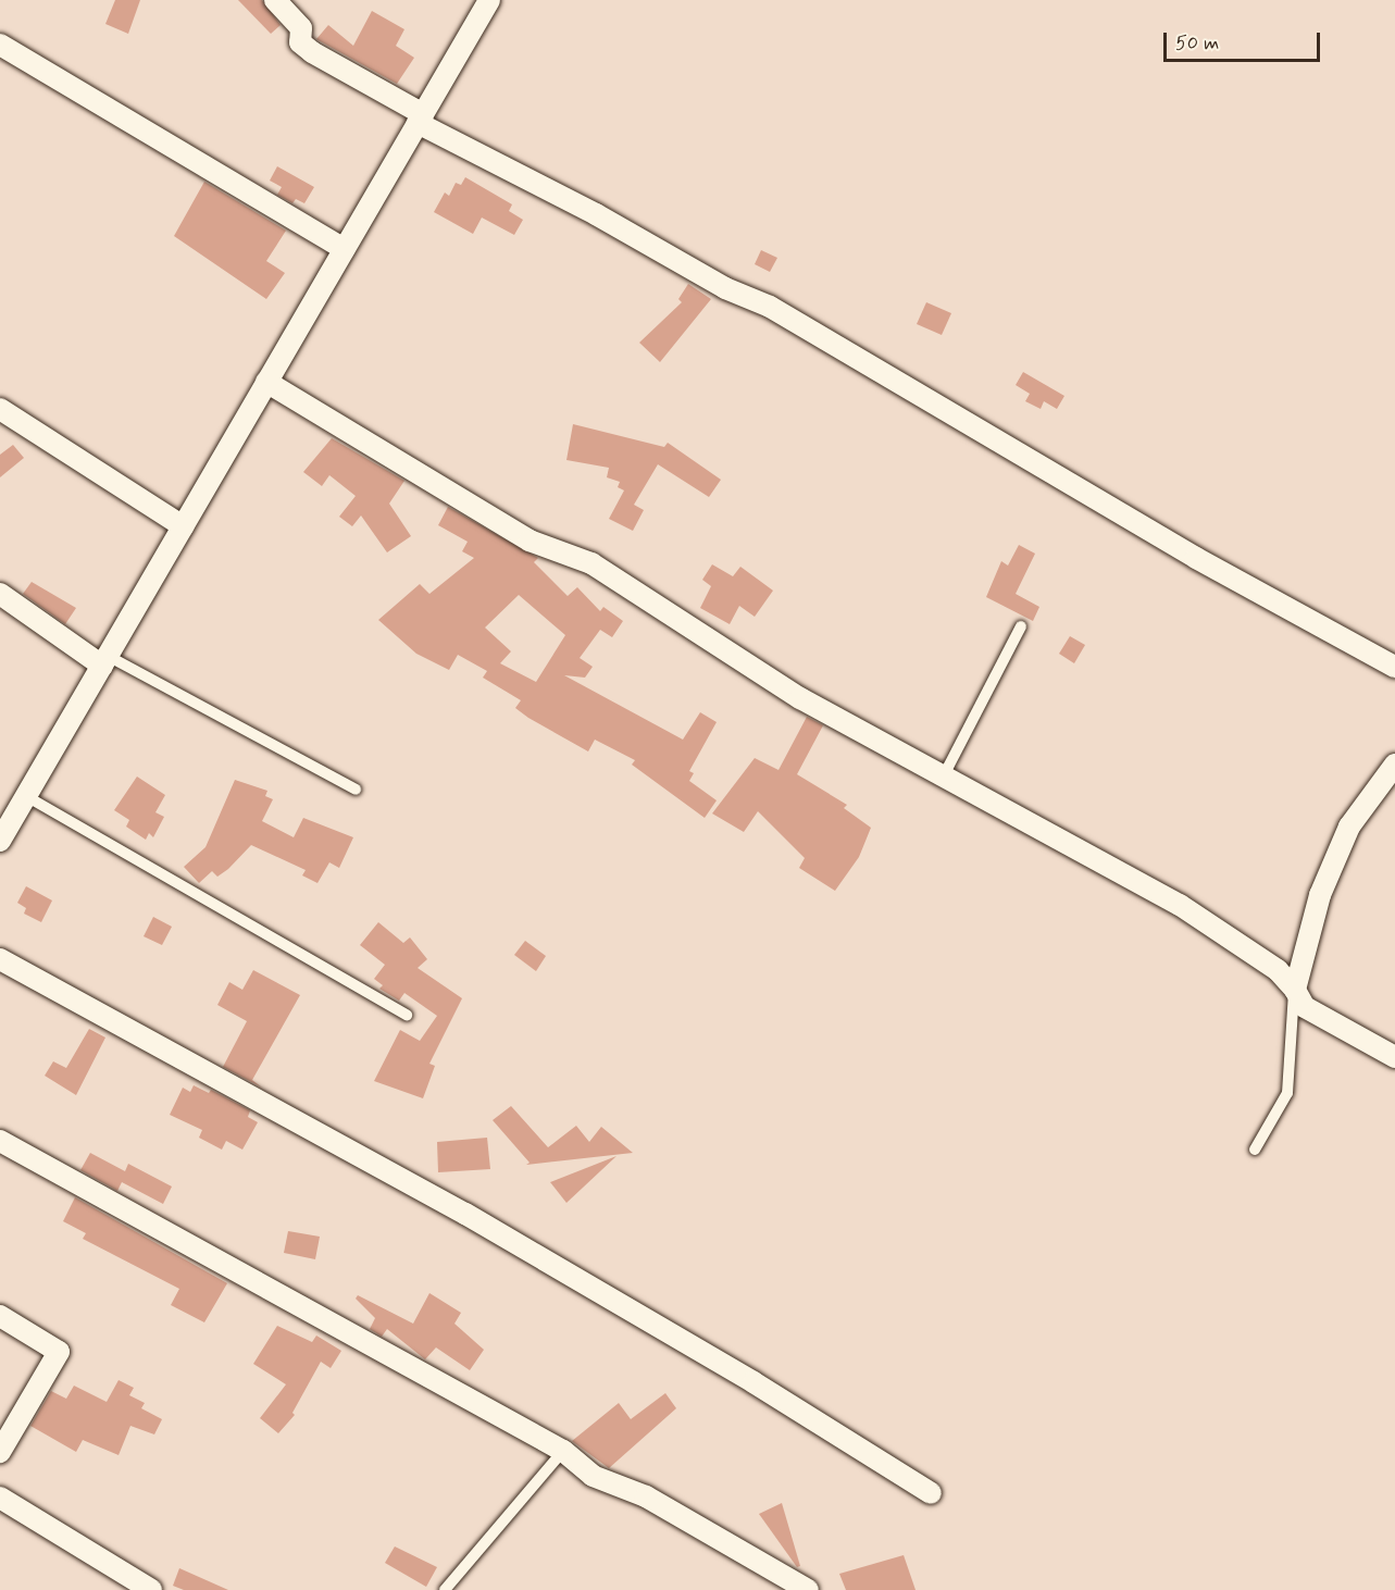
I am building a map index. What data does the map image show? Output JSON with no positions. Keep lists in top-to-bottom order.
{
  "scale_bar": "50 m"
}
